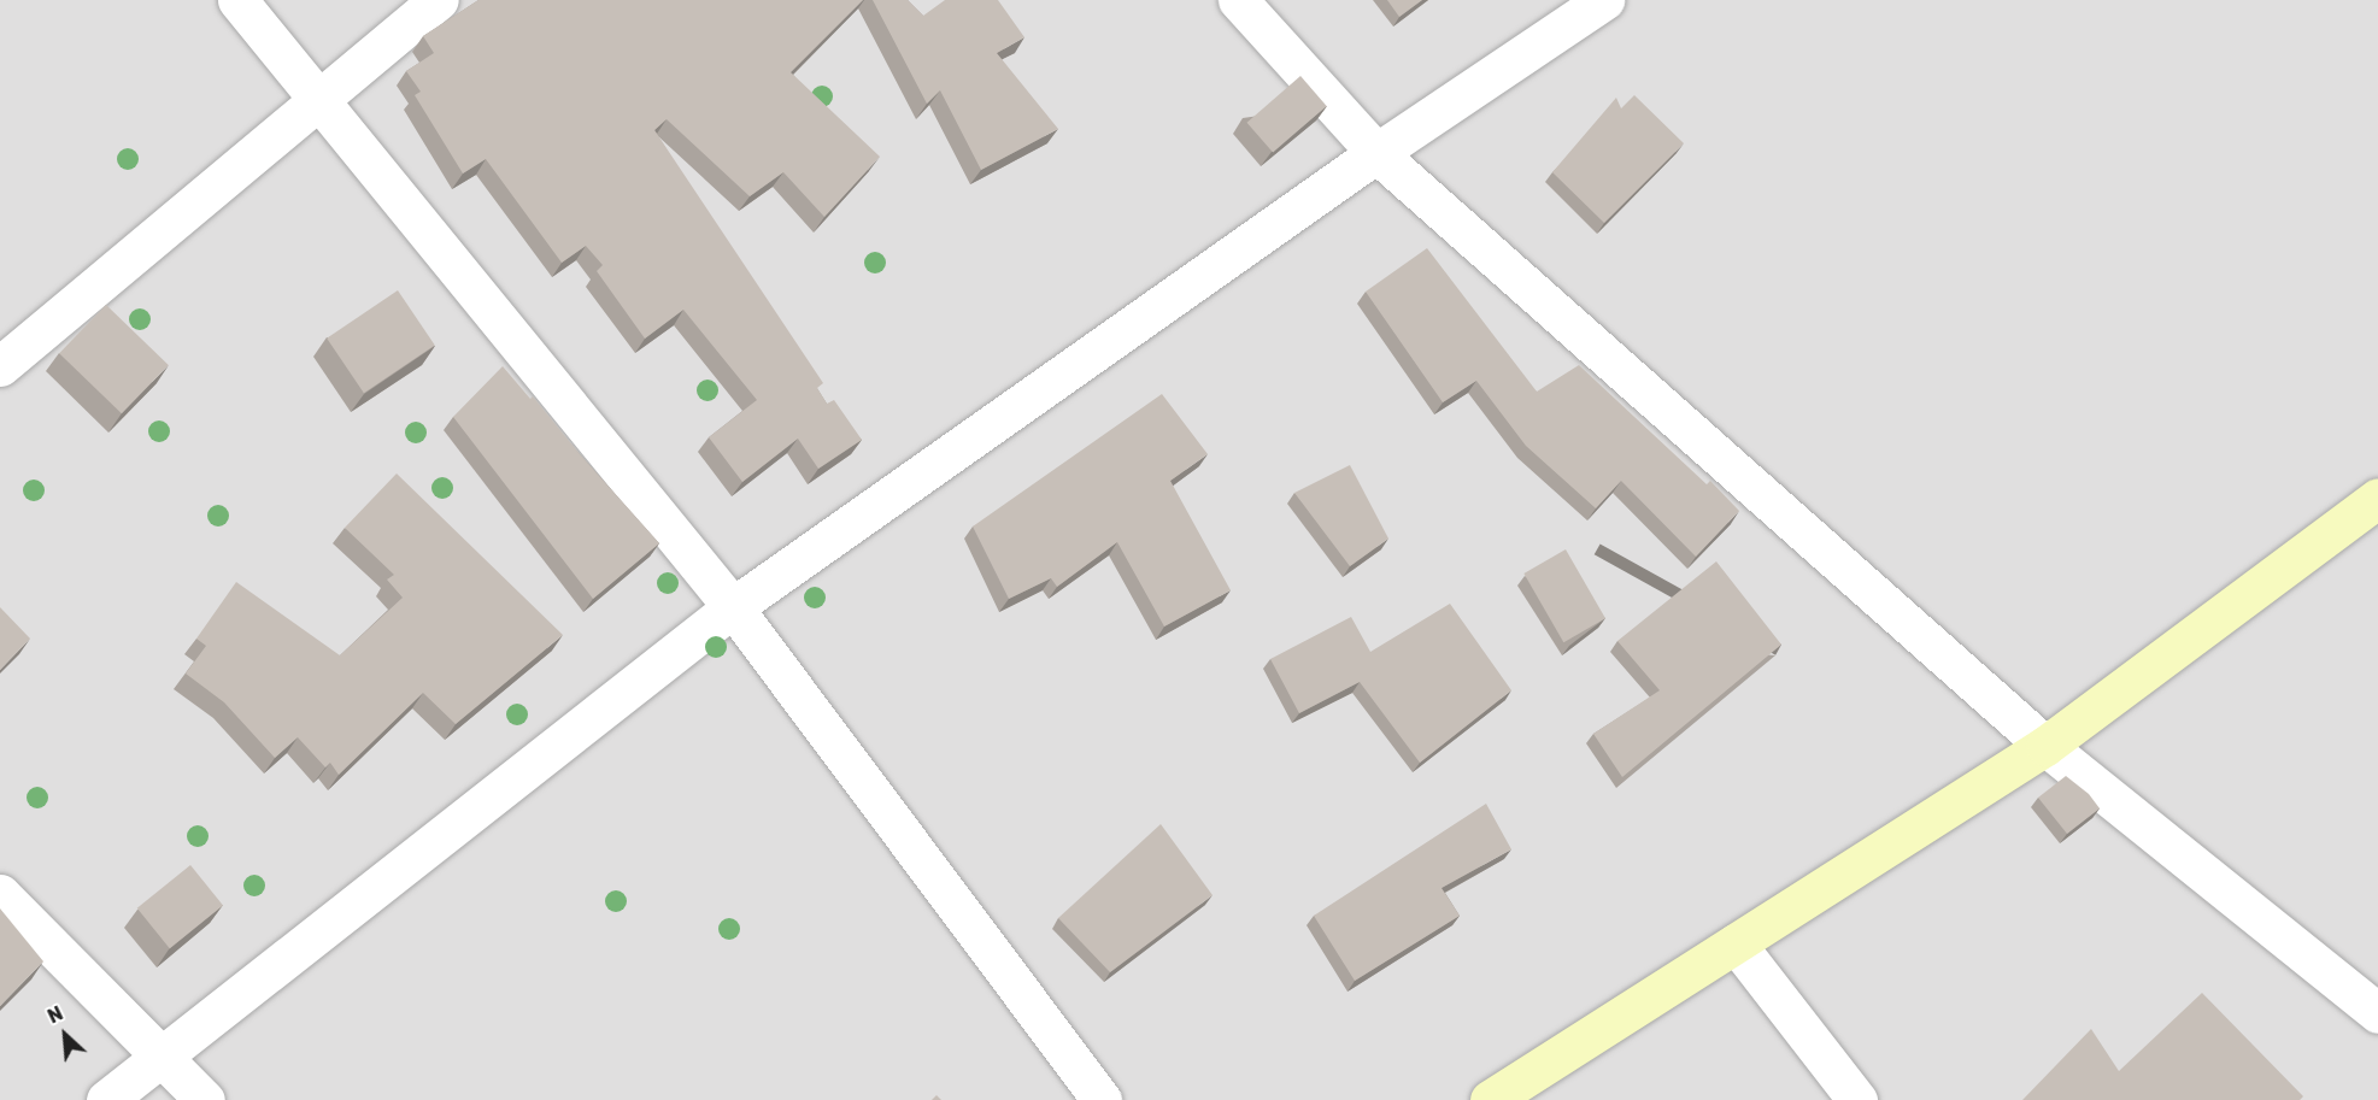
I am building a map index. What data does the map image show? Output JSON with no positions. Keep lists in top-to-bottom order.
{
  "north": "top left"
}
